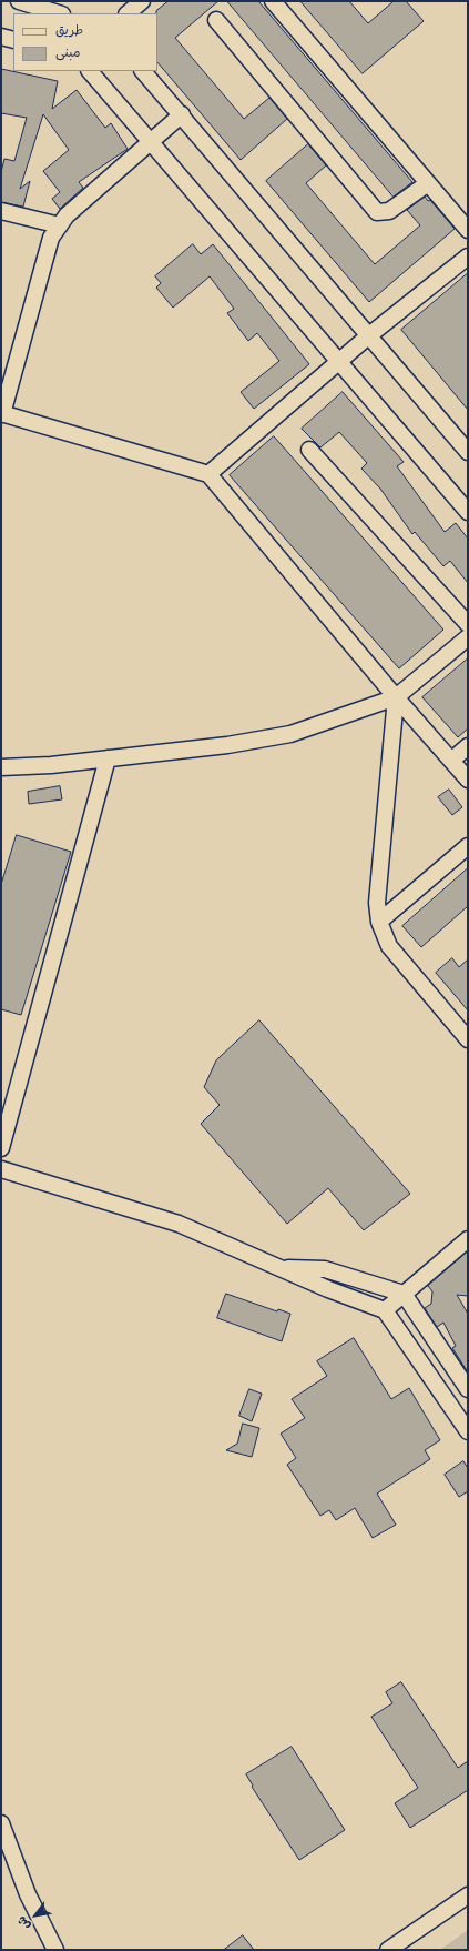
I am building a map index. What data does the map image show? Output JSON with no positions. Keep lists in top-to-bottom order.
{
  "legend": ["طريق", "مبنى"],
  "north": "bottom left"
}
